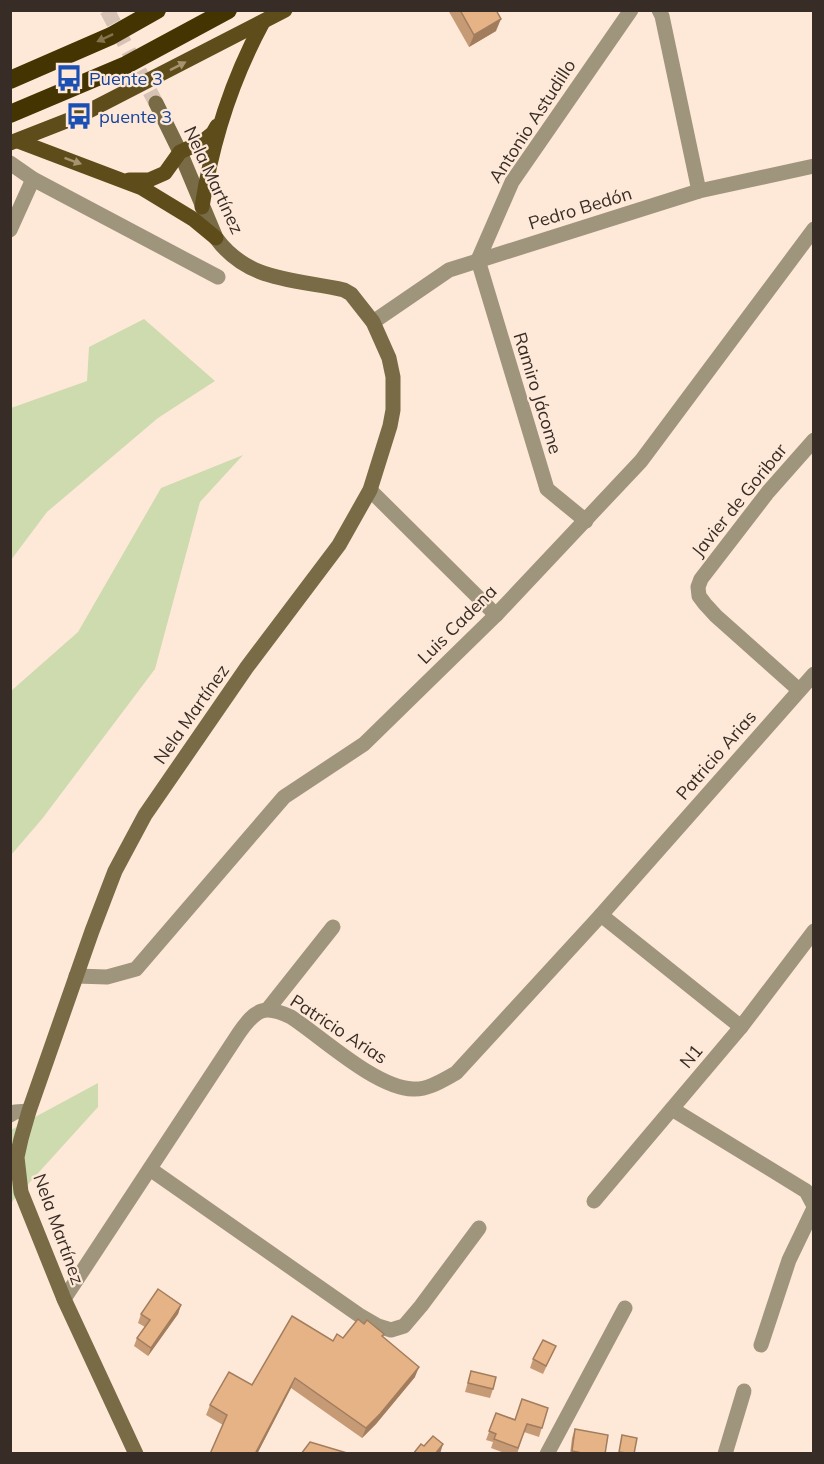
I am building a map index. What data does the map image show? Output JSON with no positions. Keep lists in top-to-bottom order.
{
  "streets": {
    "main road": ["Nela Martínez"],
    "street": [
      "Antonio Astudillo",
      "Pedro Bedón",
      "Ramiro Jácome",
      "Javier de Goribar",
      "Luis Cadena",
      "Patricio Arias",
      "N1"
    ]
  },
  "crossings": [
    ["Antonio Astudillo", "Pedro Bedón"],
    ["Antonio Astudillo", "Ramiro Jácome"],
    ["Nela Martínez", "Pedro Bedón"],
    ["Nela Martínez", "Luis Cadena"],
    ["Nela Martínez", "Patricio Arias"],
    ["Pedro Bedón", "Ramiro Jácome"],
    ["Ramiro Jácome", "Luis Cadena"],
    ["Javier de Goribar", "Patricio Arias"]
  ],
  "places": {
    "bus stop": ["Puente 3", "puente 3"]
  }
}
